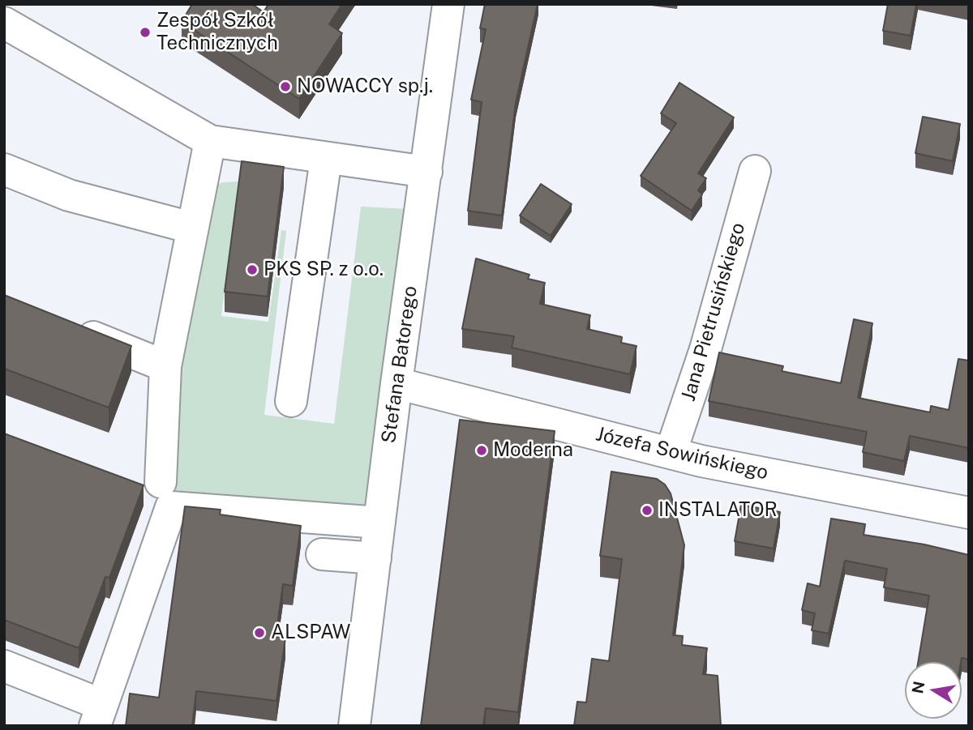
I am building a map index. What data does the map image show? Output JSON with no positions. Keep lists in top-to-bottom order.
{
  "streets": {
    "street": ["Jana Pietrusińskiego", "Stefana Batorego", "Józefa Sowińskiego"]
  },
  "crossings": [
    ["Jana Pietrusińskiego", "Józefa Sowińskiego"],
    ["Stefana Batorego", "Józefa Sowińskiego"]
  ],
  "places": [
    "Zespół Szkół Technicznych",
    "NOWACCY sp.j.",
    "PKS SP. z o.o.",
    "Moderna",
    "INSTALATOR",
    "ALSPAW"
  ],
  "north": "left"
}
